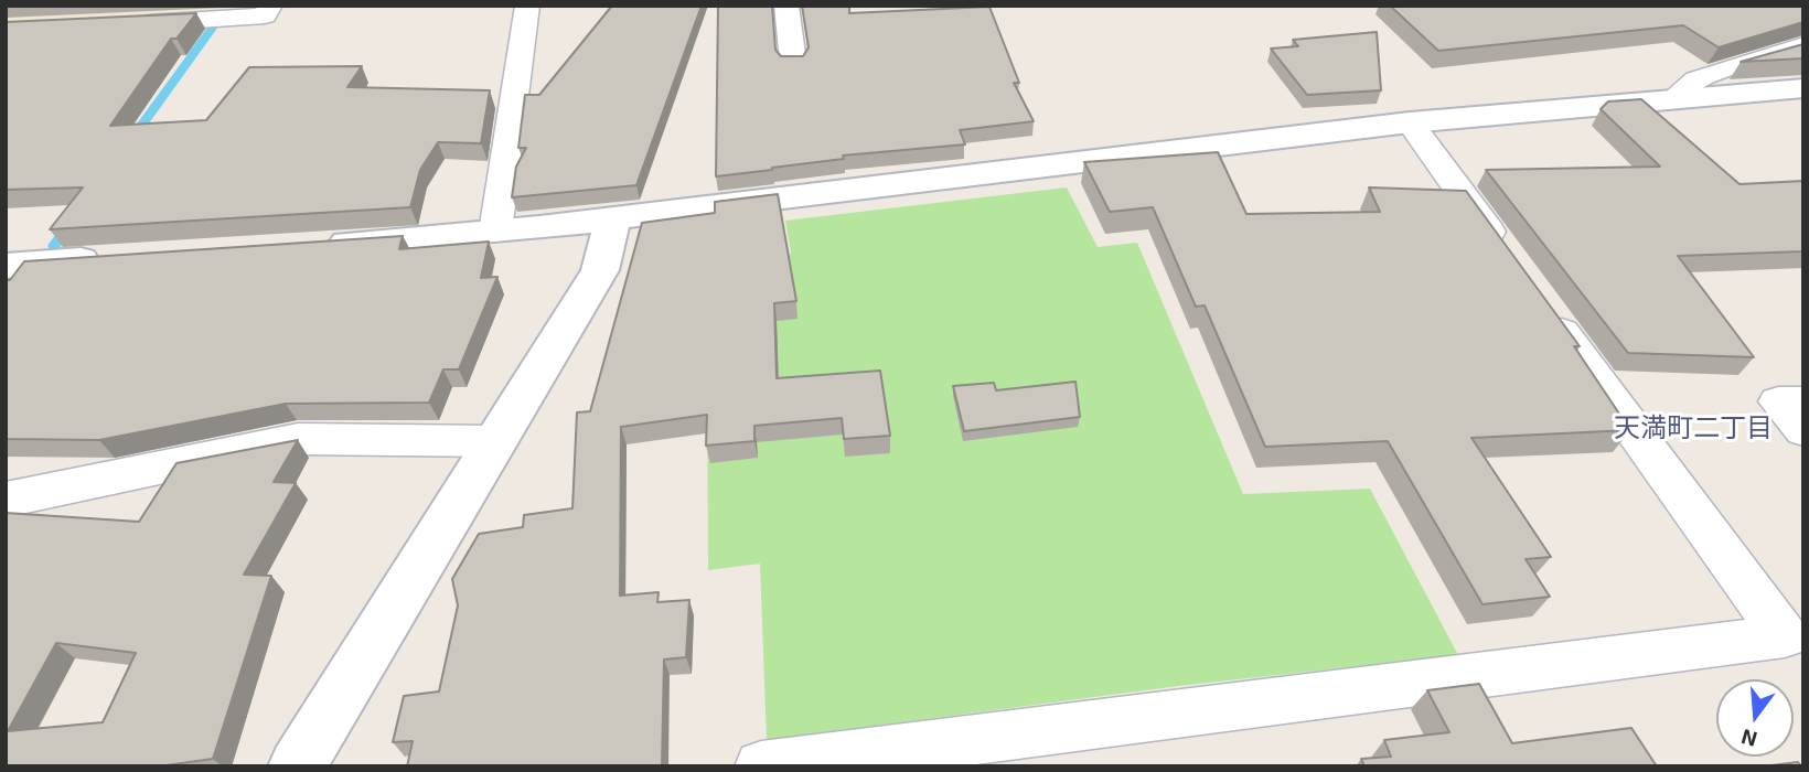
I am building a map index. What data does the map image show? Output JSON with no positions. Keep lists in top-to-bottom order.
{
  "districts": ["天満町二丁目"],
  "north": "bottom"
}
